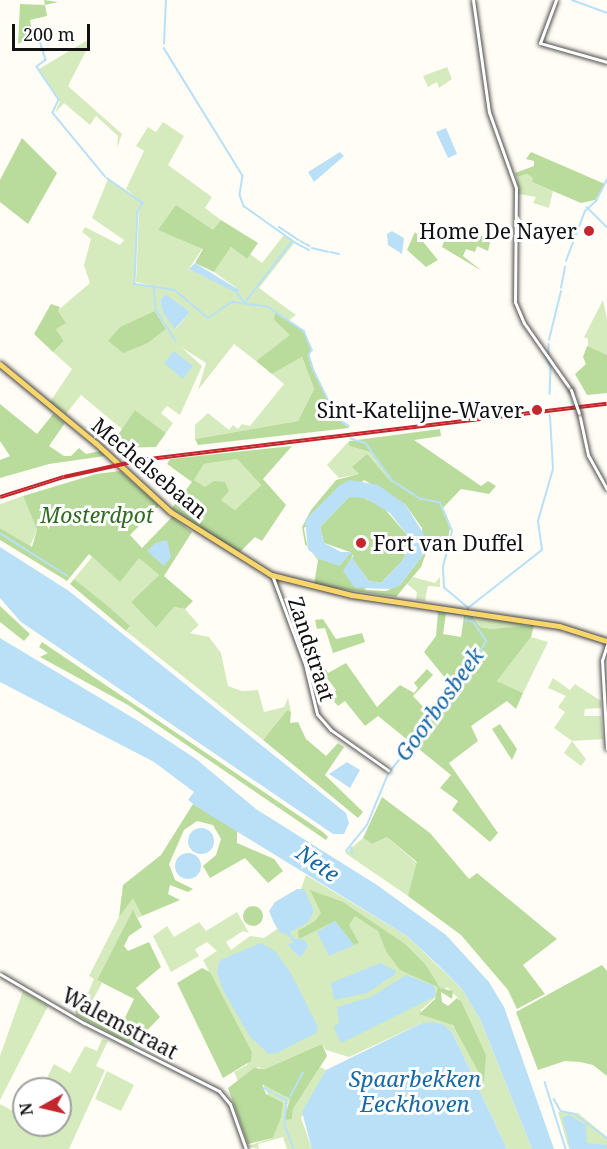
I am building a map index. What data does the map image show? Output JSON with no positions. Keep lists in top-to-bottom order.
{
  "streets": {
    "main road": ["Mechelsebaan"],
    "street": ["Zandstraat", "Walemstraat"]
  },
  "crossings": [
    ["Mechelsebaan", "Zandstraat"]
  ],
  "water": ["Goorbosbeek", "Nete", "Spaarbekken Eeckhoven"],
  "parks": ["Mosterdpot"],
  "places": ["Home De Nayer", "Sint-Katelijne-Waver", "Fort van Duffel"],
  "scale_bar": "200 m",
  "north": "left"
}
